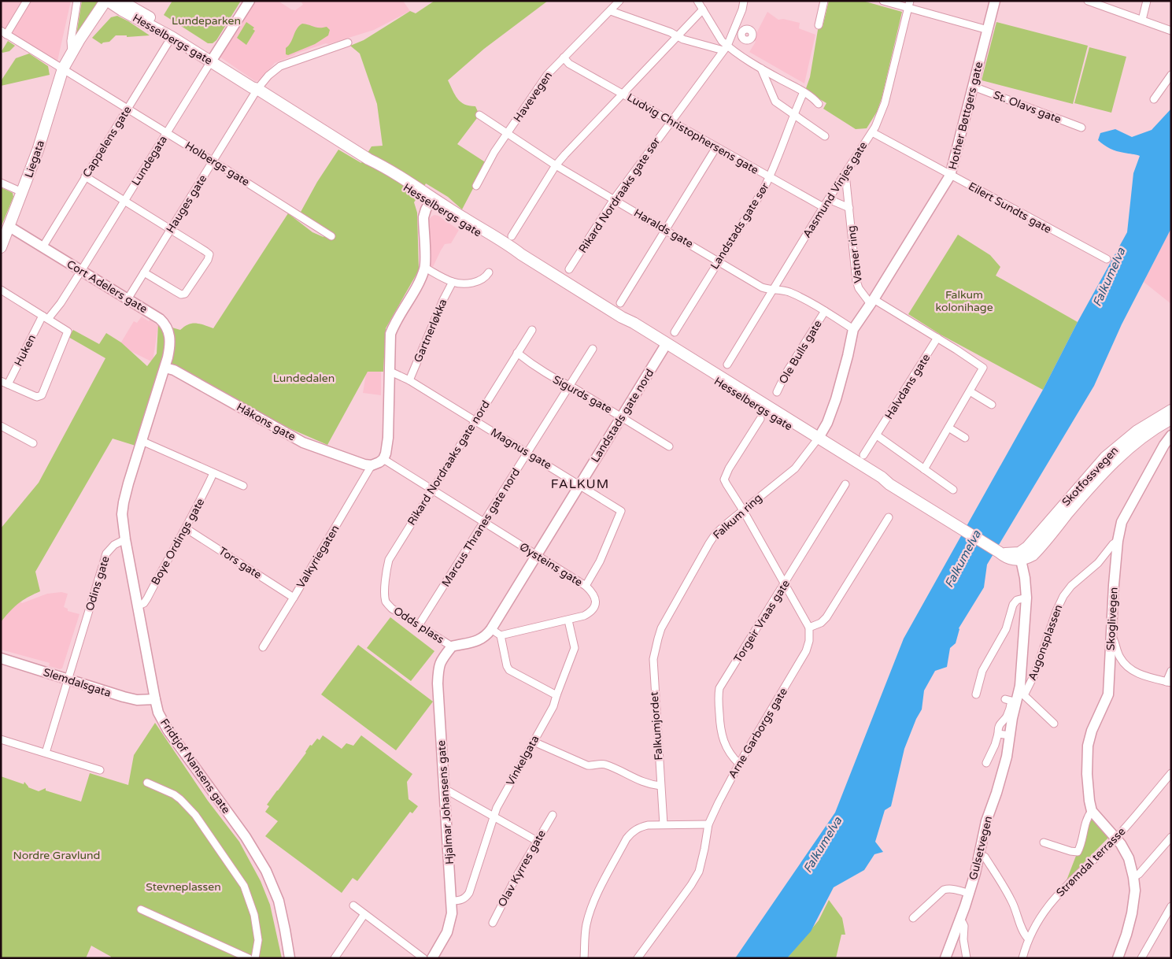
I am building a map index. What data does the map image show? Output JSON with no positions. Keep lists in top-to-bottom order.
{
  "streets": {
    "main road": ["Hesselbergs gate", "Liegata", "Skotfossvegen"],
    "street": [
      "Havevegen",
      "St. Olavs gate",
      "Hother Bøttgers gate",
      "Ludvig Christophersens gate",
      "Cappelens gate",
      "Lundegata",
      "Holbergs gate",
      "Aasmund Vinjes gate",
      "Rikard Nordraaks gate sør",
      "Hauges gate",
      "Eilert Sundts gate",
      "Landstads gate sør",
      "Haralds gate",
      "Vatner ring",
      "Cort Adelers gate",
      "Gartnerløkka",
      "Huken",
      "Ole Bulls gate",
      "Halvdans gate",
      "Sigurds gate",
      "Landstads gate nord",
      "Håkons gate",
      "Magnus gate",
      "Rikard Nordraaks gate nord",
      "Falkum ring",
      "Marcus Thranes gate nord",
      "Boye Ordings gate",
      "Valkyriegaten",
      "Tors gate",
      "Øysteins gate",
      "Odins gate",
      "Skoglivegen",
      "Torgeir Vraas gate",
      "Odds plass",
      "Augonsplassen",
      "Slemdalsgata",
      "Falkumjordet",
      "Arne Garborgs gate",
      "Vinkelgata",
      "Fridtjof Nansens gate",
      "Hjalmar Johansens gate",
      "Gulsetvegen",
      "Strømdal terrasse",
      "Olav Kyrres gate"
    ]
  },
  "crossings": [
    ["Hesselbergs gate", "Cappelens gate"],
    ["Hesselbergs gate", "Liegata"],
    ["Hesselbergs gate", "Lundegata"],
    ["Hesselbergs gate", "Hauges gate"],
    ["Hesselbergs gate", "Landstads gate nord"],
    ["Hesselbergs gate", "Skotfossvegen"],
    ["Hesselbergs gate", "Falkum ring"],
    ["Hesselbergs gate", "Gulsetvegen"],
    ["Havevegen", "Ludvig Christophersens gate"],
    ["Havevegen", "Haralds gate"],
    ["St. Olavs gate", "Hother Bøttgers gate"],
    ["Hother Bøttgers gate", "Eilert Sundts gate"],
    ["Hother Bøttgers gate", "Vatner ring"],
    ["Ludvig Christophersens gate", "Aasmund Vinjes gate"],
    ["Ludvig Christophersens gate", "Rikard Nordraaks gate sør"],
    ["Ludvig Christophersens gate", "Landstads gate sør"],
    ["Cappelens gate", "Holbergs gate"],
    ["Cappelens gate", "Cort Adelers gate"],
    ["Liegata", "Holbergs gate"],
    ["Liegata", "Cort Adelers gate"],
    ["Lundegata", "Holbergs gate"],
    ["Lundegata", "Cort Adelers gate"],
    ["Lundegata", "Huken"],
    ["Holbergs gate", "Hauges gate"],
    ["Aasmund Vinjes gate", "Eilert Sundts gate"],
    ["Aasmund Vinjes gate", "Haralds gate"],
    ["Aasmund Vinjes gate", "Vatner ring"],
    ["Rikard Nordraaks gate sør", "Haralds gate"],
    ["Hauges gate", "Cort Adelers gate"],
    ["Landstads gate sør", "Haralds gate"],
    ["Haralds gate", "Ole Bulls gate"],
    ["Cort Adelers gate", "Håkons gate"],
    ["Gartnerløkka", "Magnus gate"],
    ["Sigurds gate", "Landstads gate nord"],
    ["Sigurds gate", "Rikard Nordraaks gate nord"],
    ["Sigurds gate", "Marcus Thranes gate nord"],
    ["Landstads gate nord", "Magnus gate"],
    ["Landstads gate nord", "Øysteins gate"],
    ["Håkons gate", "Valkyriegaten"],
    ["Magnus gate", "Rikard Nordraaks gate nord"],
    ["Magnus gate", "Marcus Thranes gate nord"],
    ["Magnus gate", "Øysteins gate"],
    ["Rikard Nordraaks gate nord", "Øysteins gate"],
    ["Rikard Nordraaks gate nord", "Odds plass"],
    ["Skotfossvegen", "Gulsetvegen"],
    ["Falkum ring", "Falkumjordet"],
    ["Marcus Thranes gate nord", "Øysteins gate"],
    ["Marcus Thranes gate nord", "Odds plass"],
    ["Boye Ordings gate", "Tors gate"],
    ["Boye Ordings gate", "Fridtjof Nansens gate"],
    ["Valkyriegaten", "Tors gate"],
    ["Øysteins gate", "Vinkelgata"],
    ["Odins gate", "Slemdalsgata"],
    ["Odins gate", "Fridtjof Nansens gate"],
    ["Skoglivegen", "Augonsplassen"],
    ["Torgeir Vraas gate", "Arne Garborgs gate"],
    ["Odds plass", "Hjalmar Johansens gate"],
    ["Augonsplassen", "Gulsetvegen"],
    ["Slemdalsgata", "Fridtjof Nansens gate"],
    ["Vinkelgata", "Hjalmar Johansens gate"]
  ],
  "districts": ["FALKUM"],
  "water": ["Falkumelva"],
  "parks": [
    "Lundeparken",
    "Falkum kolonihage",
    "Lundedalen",
    "Nordre Gravlund",
    "Stevneplassen"
  ]
}
